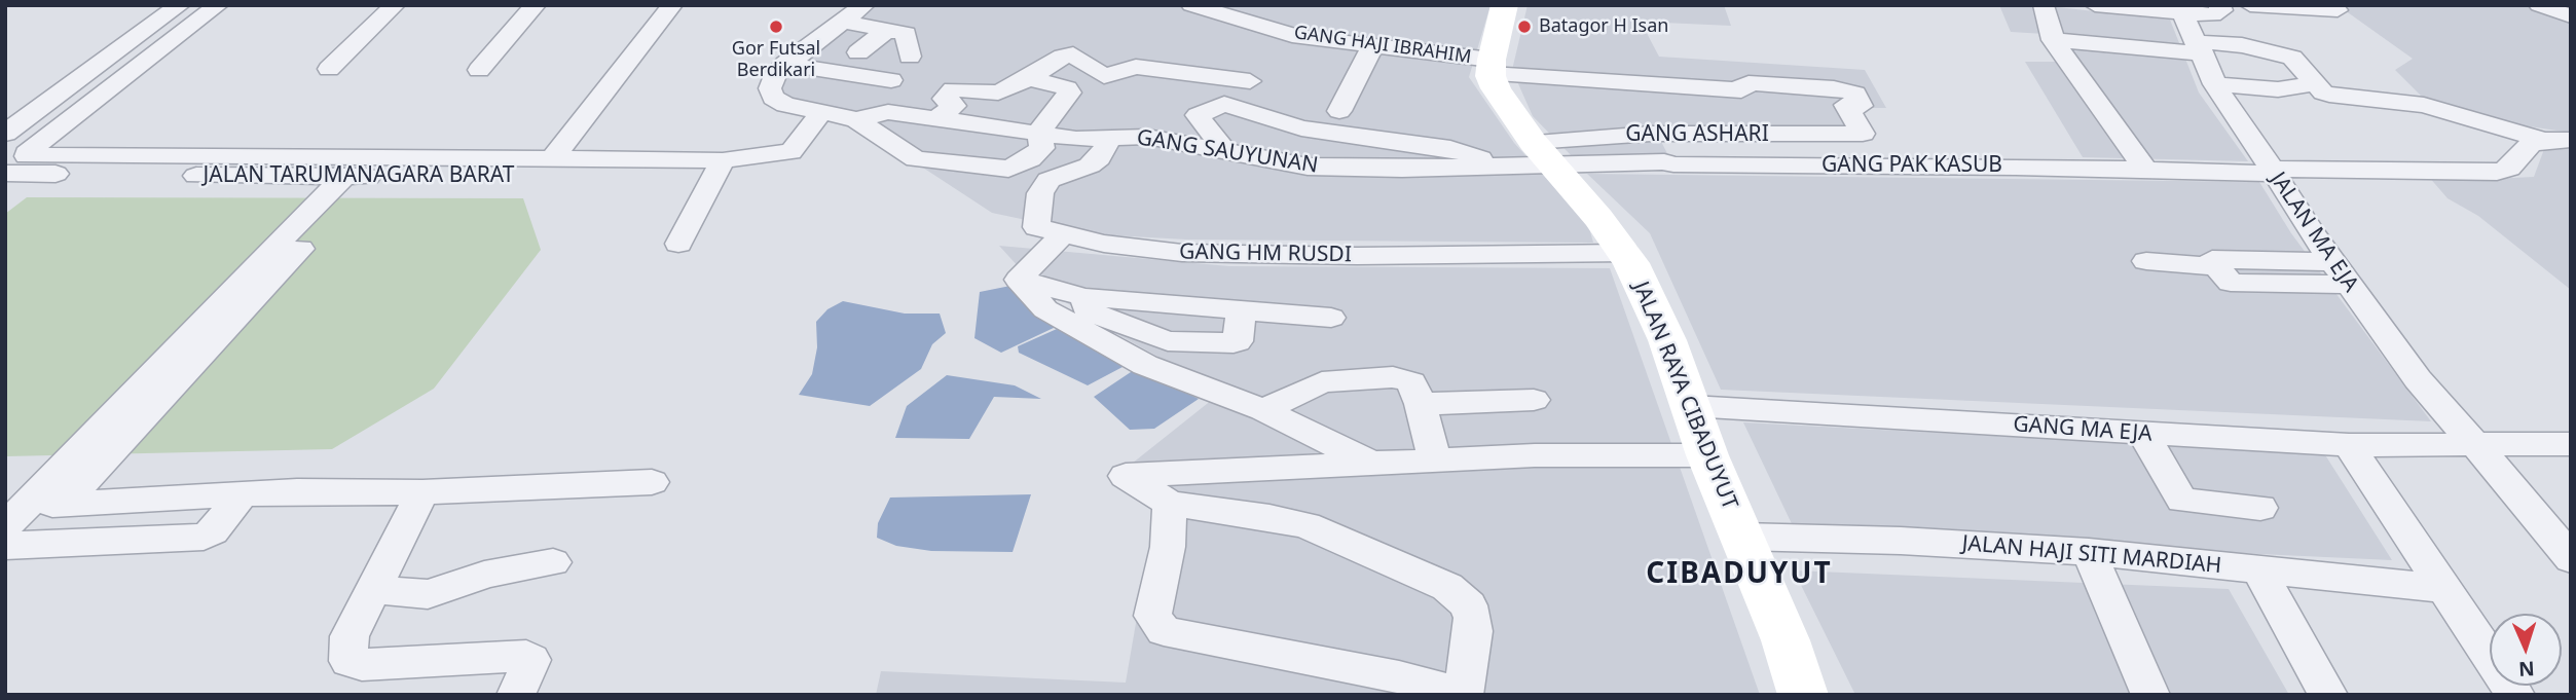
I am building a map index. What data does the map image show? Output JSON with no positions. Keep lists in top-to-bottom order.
{
  "streets": {
    "main road": ["JALAN RAYA CIBADUYUT"],
    "street": [
      "GANG HAJI IBRAHIM",
      "GANG ASHARI",
      "GANG SAUYUNAN",
      "GANG PAK KASUB",
      "JALAN TARUMANAGARA BARAT",
      "JALAN MA EJA",
      "GANG HM RUSDI",
      "GANG MA EJA",
      "JALAN HAJI SITI MARDIAH"
    ]
  },
  "crossings": [
    ["GANG HAJI IBRAHIM", "GANG ASHARI"],
    ["GANG HAJI IBRAHIM", "JALAN RAYA CIBADUYUT"],
    ["GANG ASHARI", "GANG SAUYUNAN"],
    ["GANG ASHARI", "GANG PAK KASUB"],
    ["GANG ASHARI", "JALAN RAYA CIBADUYUT"],
    ["GANG SAUYUNAN", "GANG PAK KASUB"],
    ["GANG SAUYUNAN", "JALAN TARUMANAGARA BARAT"],
    ["GANG SAUYUNAN", "GANG HM RUSDI"],
    ["GANG SAUYUNAN", "JALAN RAYA CIBADUYUT"],
    ["GANG PAK KASUB", "JALAN MA EJA"],
    ["GANG PAK KASUB", "JALAN RAYA CIBADUYUT"],
    ["JALAN MA EJA", "GANG MA EJA"],
    ["GANG HM RUSDI", "JALAN RAYA CIBADUYUT"],
    ["JALAN RAYA CIBADUYUT", "GANG MA EJA"],
    ["JALAN RAYA CIBADUYUT", "JALAN HAJI SITI MARDIAH"]
  ],
  "districts": ["CIBADUYUT"],
  "places": ["Gor Futsal Berdikari", "Batagor H Isan"],
  "north": "bottom"
}
